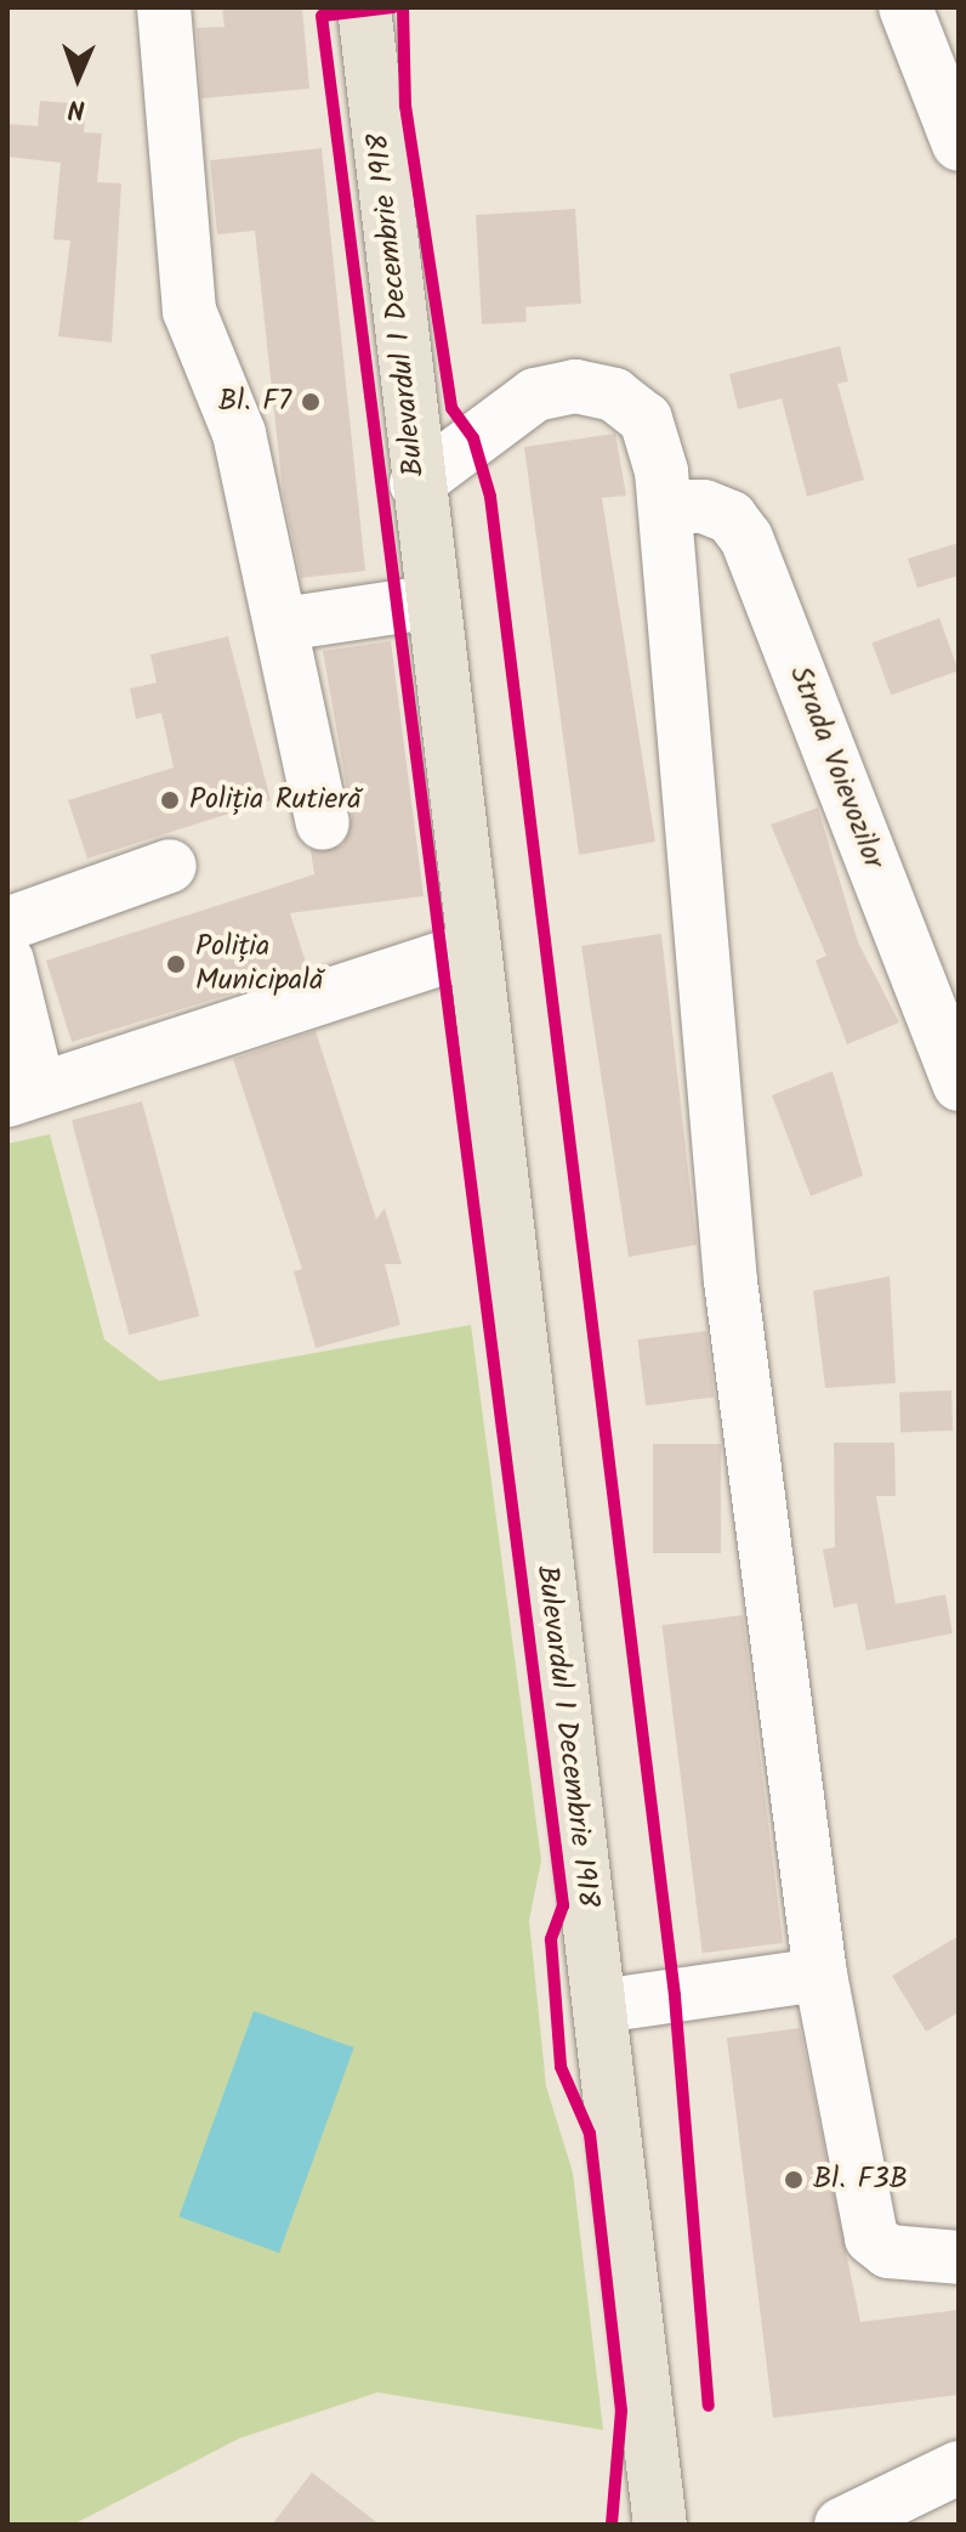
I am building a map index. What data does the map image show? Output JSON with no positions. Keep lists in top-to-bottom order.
{
  "streets": {
    "main road": ["Bulevardul 1 Decembrie 1918"],
    "street": ["Strada Voievozilor"]
  },
  "places": [
    "Bl. F7",
    "Poliția Rutieră",
    "Poliția Municipală",
    "Bl. F3B"
  ],
  "north": "bottom"
}
